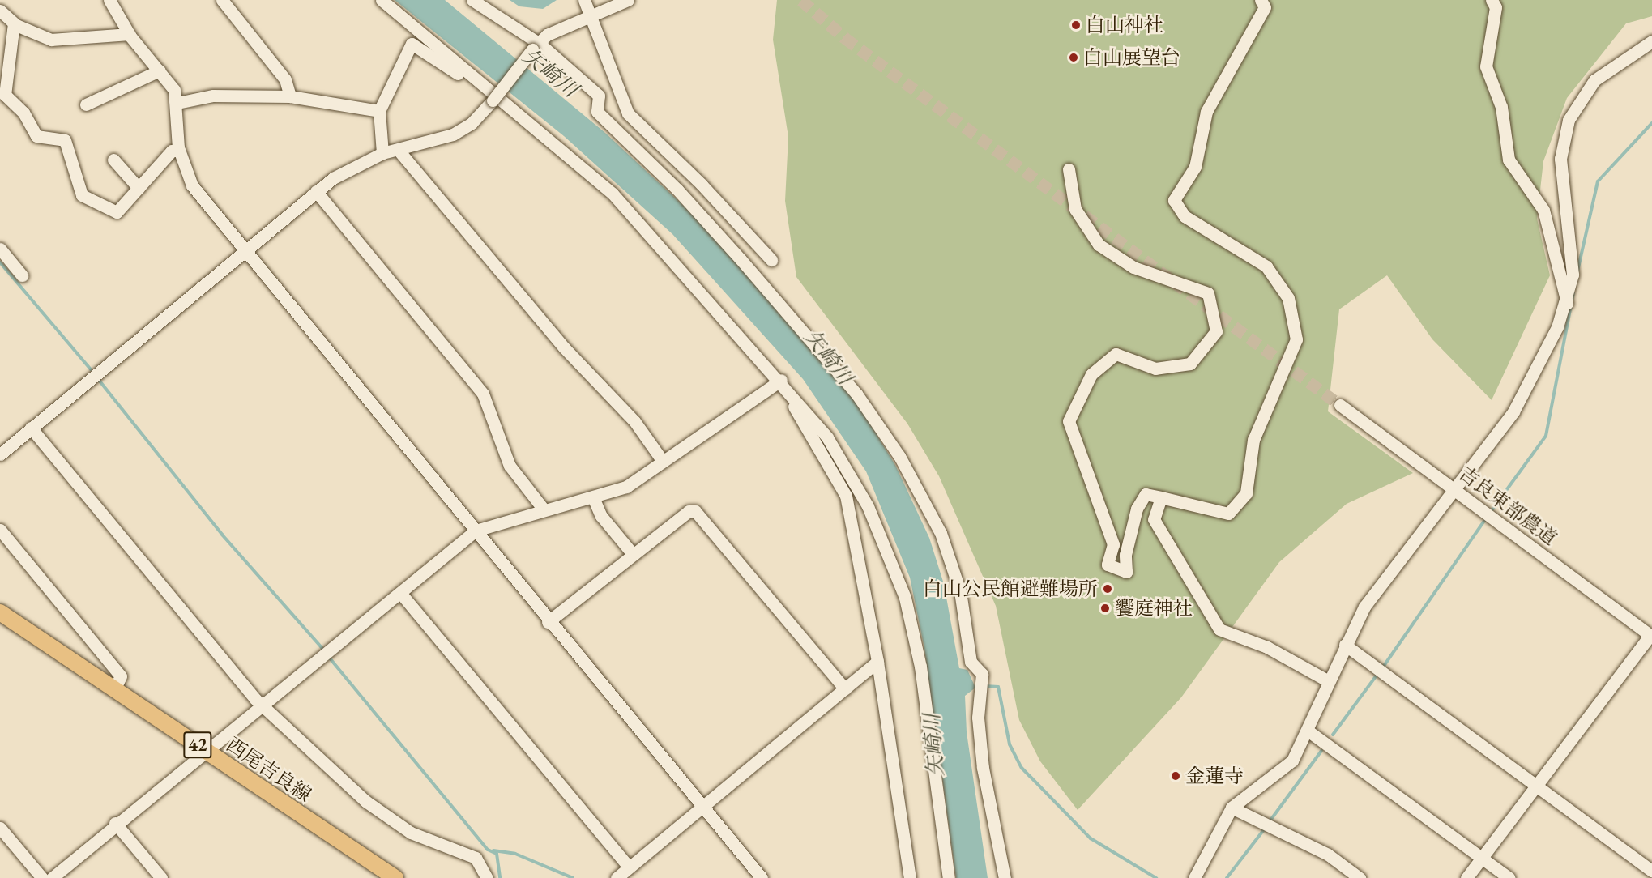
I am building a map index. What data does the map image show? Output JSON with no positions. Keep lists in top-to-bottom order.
{
  "streets": {
    "main road": ["42", "西尾吉良線"],
    "street": ["吉良東部農道"]
  },
  "water": ["矢崎川"],
  "places": [
    "白山神社",
    "白山展望台",
    "白山公民館避難場所",
    "饗庭神社",
    "金蓮寺"
  ]
}
